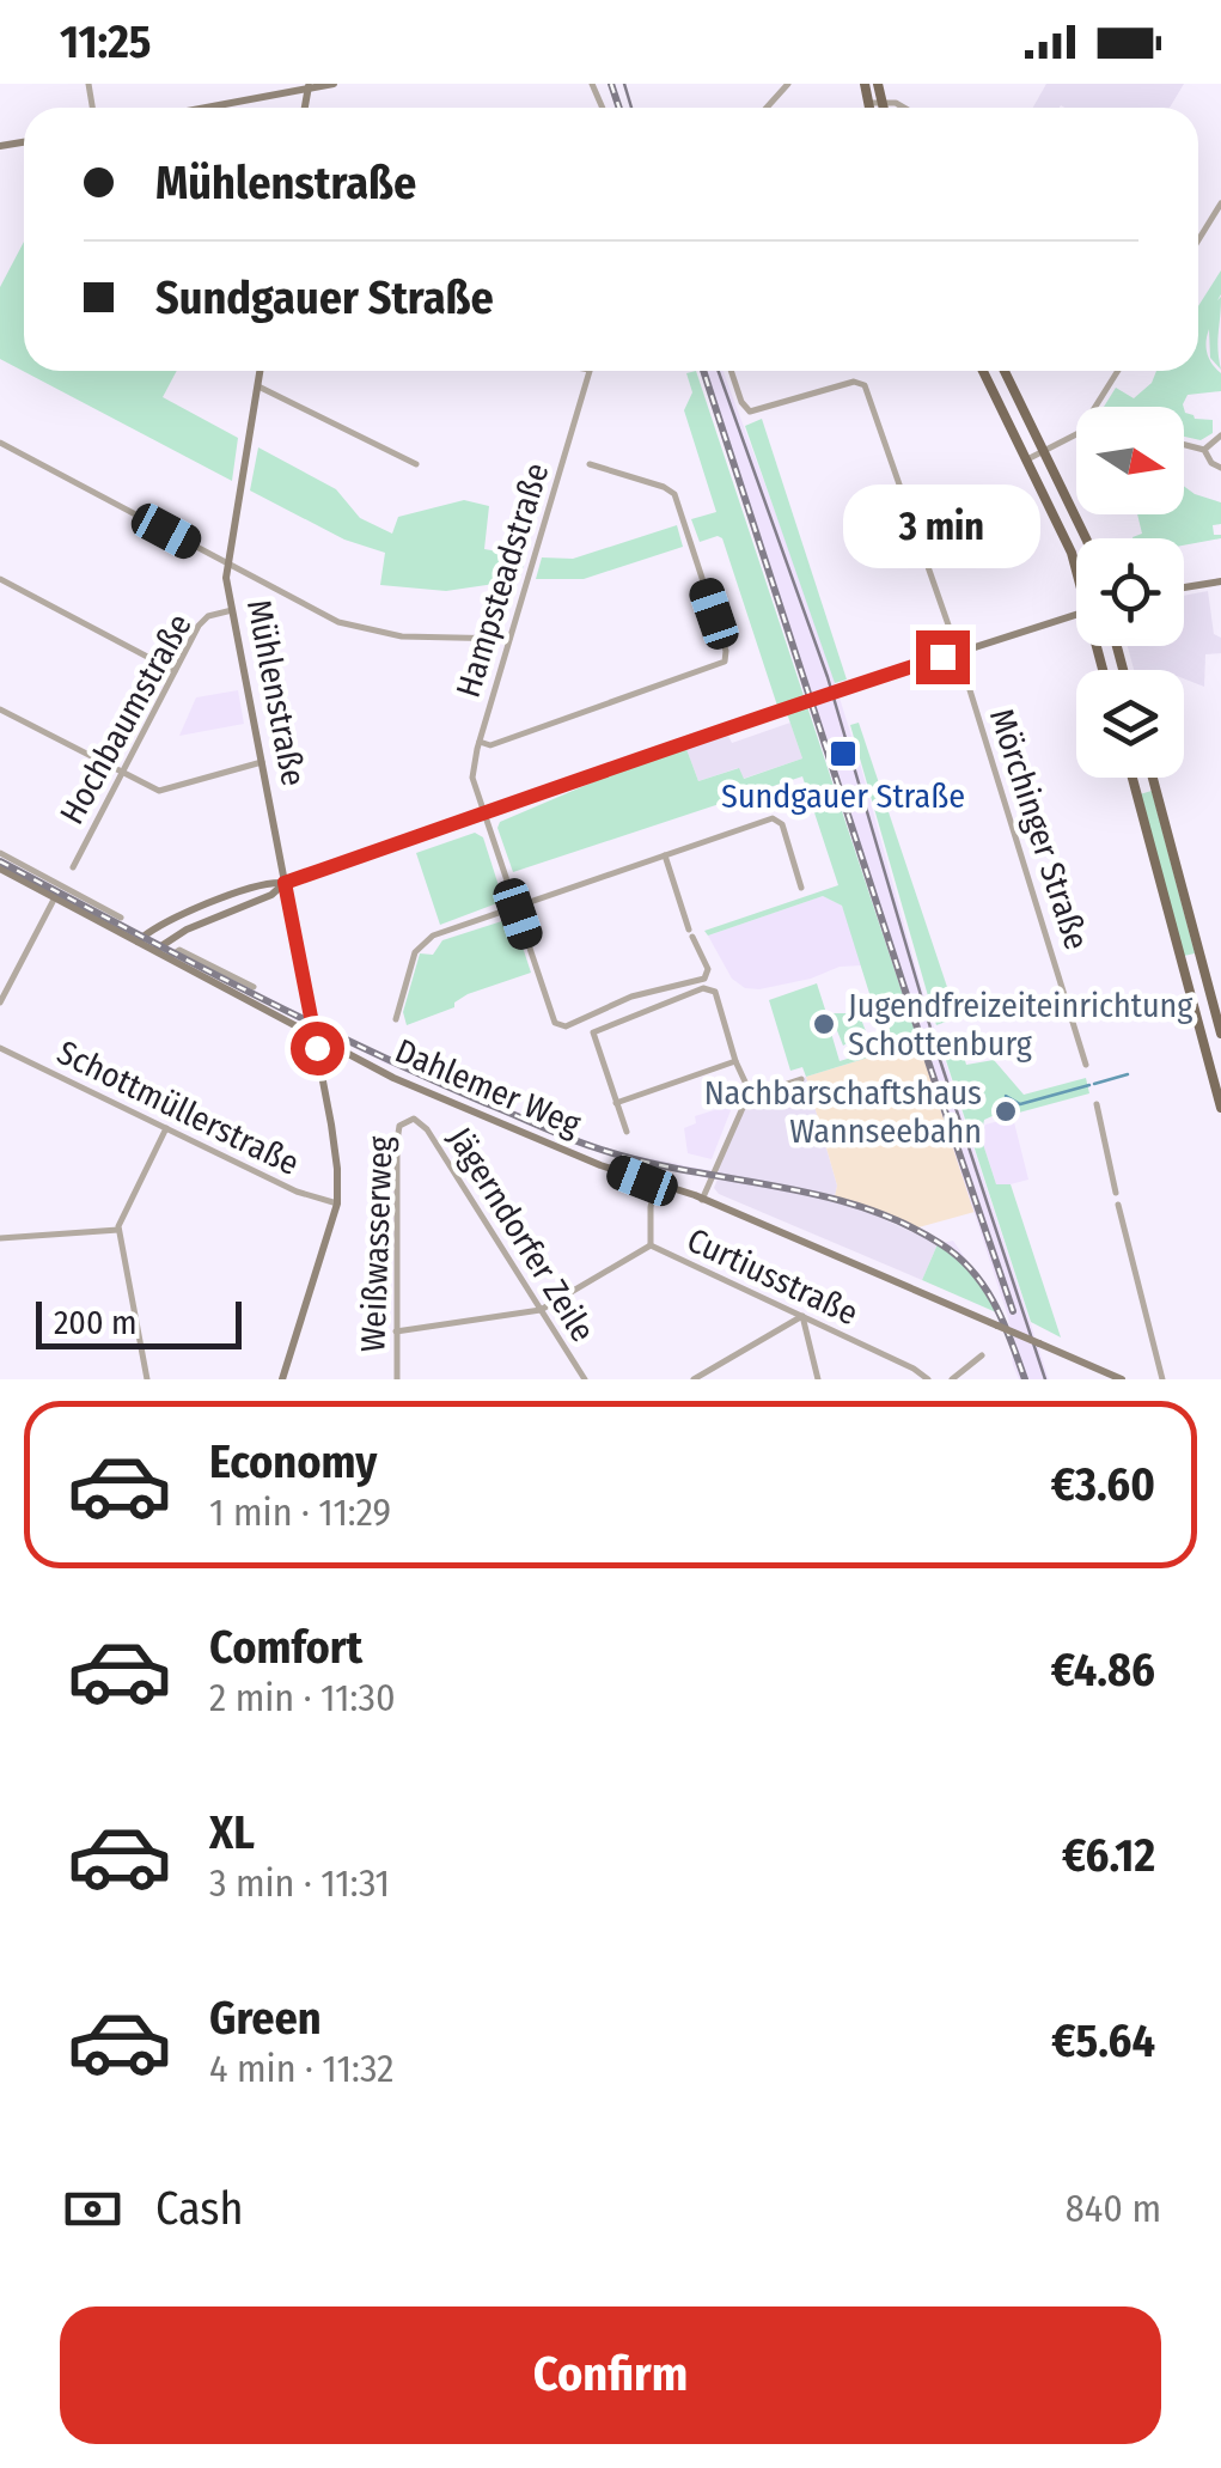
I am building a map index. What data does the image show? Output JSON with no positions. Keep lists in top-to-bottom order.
{
  "streets": {
    "street": [
      "Hampsteadstraße",
      "Mühlenstraße",
      "Hochbaumstraße",
      "Mörchinger Straße",
      "Dahlemer Weg",
      "Schottmüllerstraße",
      "Jägerndorfer Zeile",
      "Weißwasserweg",
      "Curtiusstraße"
    ]
  },
  "crossings": [
    ["Mühlenstraße", "Hochbaumstraße"],
    ["Mühlenstraße", "Dahlemer Weg"],
    ["Mühlenstraße", "Schottmüllerstraße"],
    ["Dahlemer Weg", "Curtiusstraße"],
    ["Jägerndorfer Zeile", "Weißwasserweg"]
  ],
  "places": {
    "transit": ["Sundgauer Straße"],
    "other": ["Jugendfreizeiteinrichtung Schottenburg", "Nachbarschaftshaus Wannseebahn"]
  },
  "scale_bar": "200 m",
  "north": "right",
  "page": {
    "status": "11:25",
    "banner": ["Mühlenstraße", "Sundgauer Straße"],
    "bubble": "3 min",
    "scale": "200 m",
    "list": [
      {
        "name": "Economy",
        "note": "1 min · 11:29",
        "value": "€3.60"
      },
      {
        "name": "Comfort",
        "note": "2 min · 11:30",
        "value": "€4.86"
      },
      {
        "name": "XL",
        "note": "3 min · 11:31",
        "value": "€6.12"
      },
      {
        "name": "Green",
        "note": "4 min · 11:32",
        "value": "€5.64"
      }
    ],
    "pay": ["Cash", "840 m"],
    "buttons": "Confirm"
  }
}
